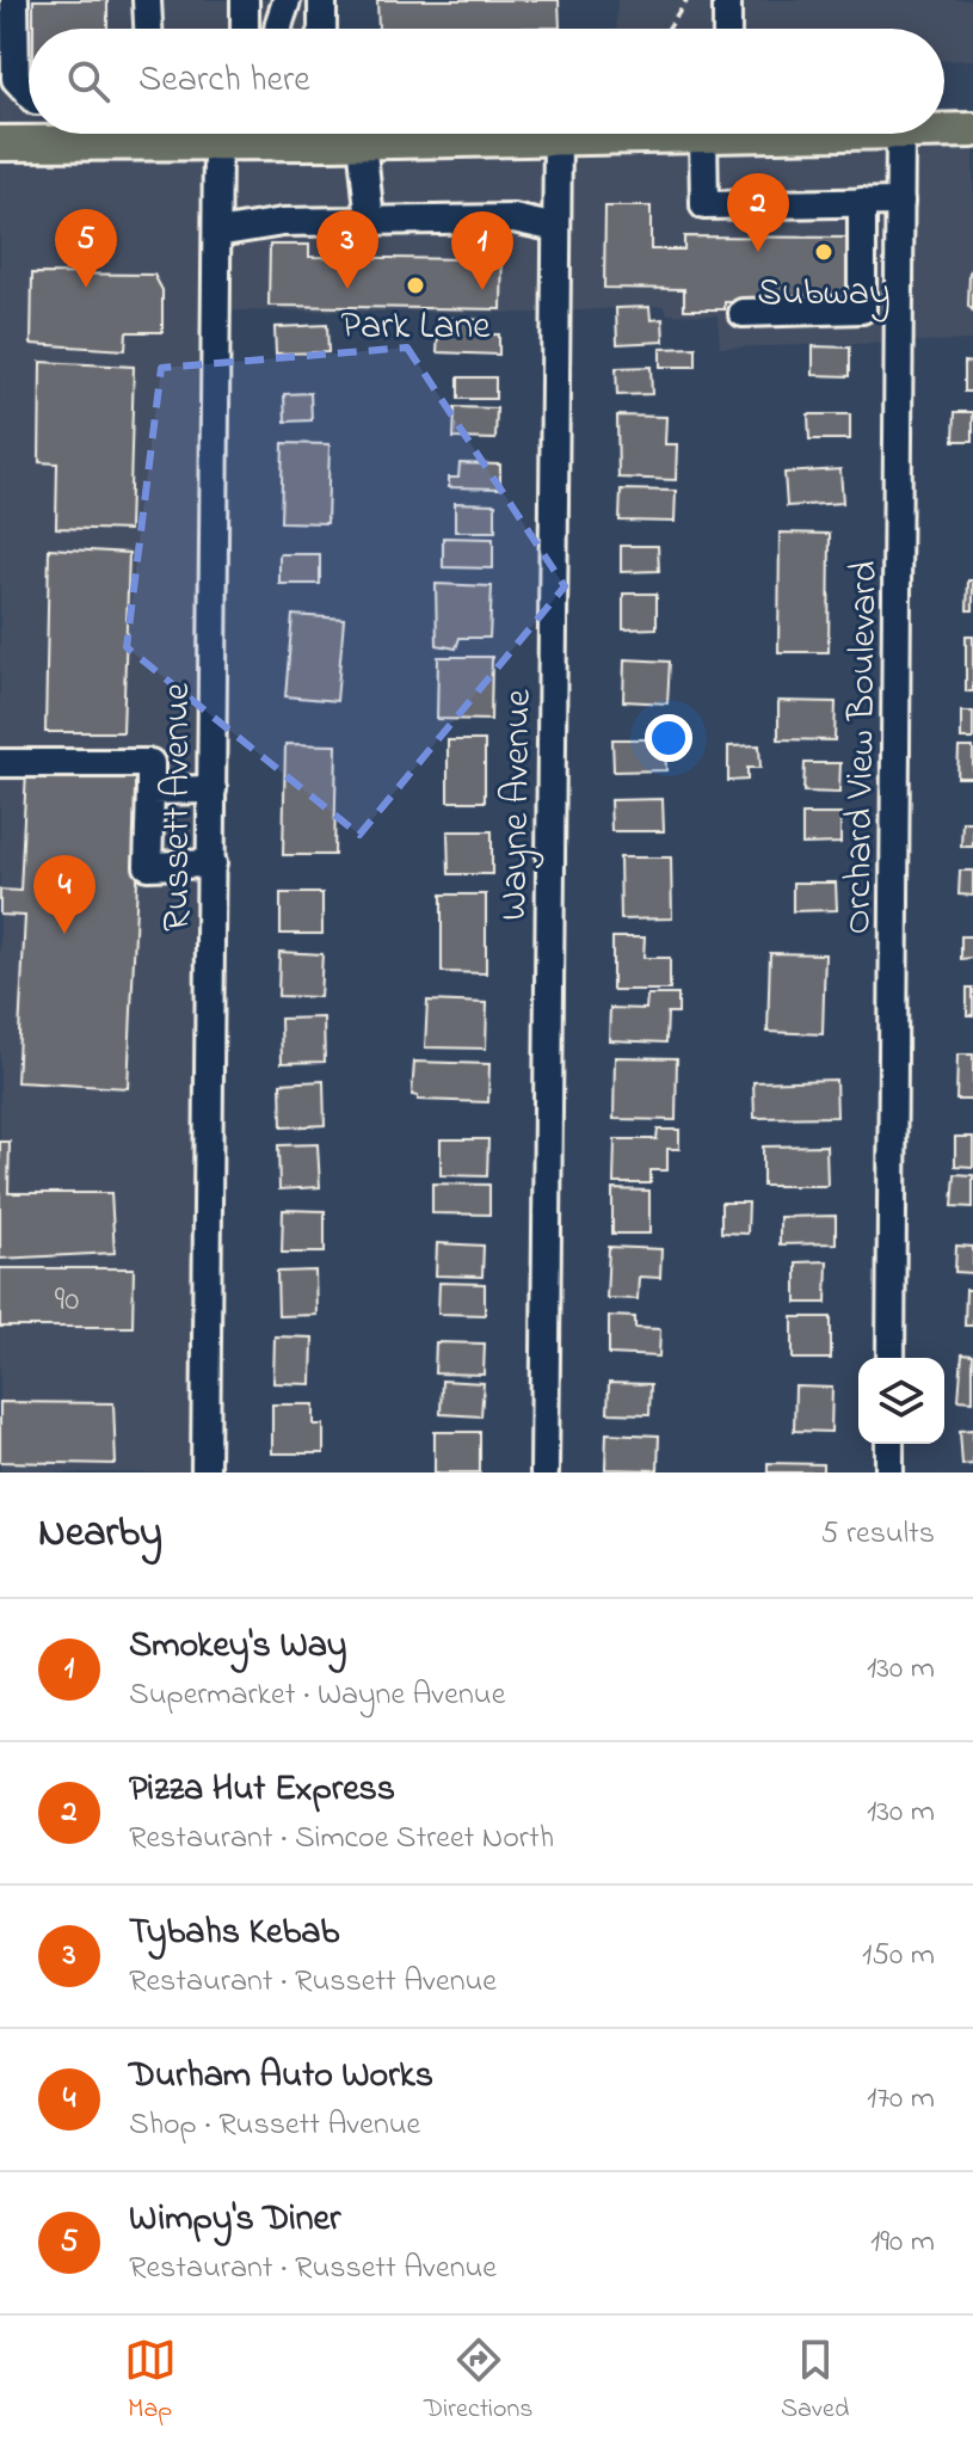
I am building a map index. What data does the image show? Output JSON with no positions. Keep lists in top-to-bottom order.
{
  "streets": {
    "street": ["Orchard View Boulevard", "Wayne Avenue", "Russett Avenue"]
  },
  "places": ["Subway", "Park Lane"],
  "house_numbers": ["90"],
  "page": {
    "search": "Search here",
    "pins": [
      "2",
      "5",
      "3",
      "1",
      "4"
    ],
    "heading": ["Nearby", "5 results"],
    "list": [
      {
        "mark": "1",
        "name": "Smokey's Way",
        "note": "Supermarket · Wayne Avenue",
        "value": "130 m"
      },
      {
        "mark": "2",
        "name": "Pizza Hut Express",
        "note": "Restaurant · Simcoe Street North",
        "value": "130 m"
      },
      {
        "mark": "3",
        "name": "Tybahs Kebab",
        "note": "Restaurant · Russett Avenue",
        "value": "150 m"
      },
      {
        "mark": "4",
        "name": "Durham Auto Works",
        "note": "Shop · Russett Avenue",
        "value": "170 m"
      },
      {
        "mark": "5",
        "name": "Wimpy's Diner",
        "note": "Restaurant · Russett Avenue",
        "value": "190 m"
      }
    ],
    "nav": ["Map", "Directions", "Saved"]
  }
}
